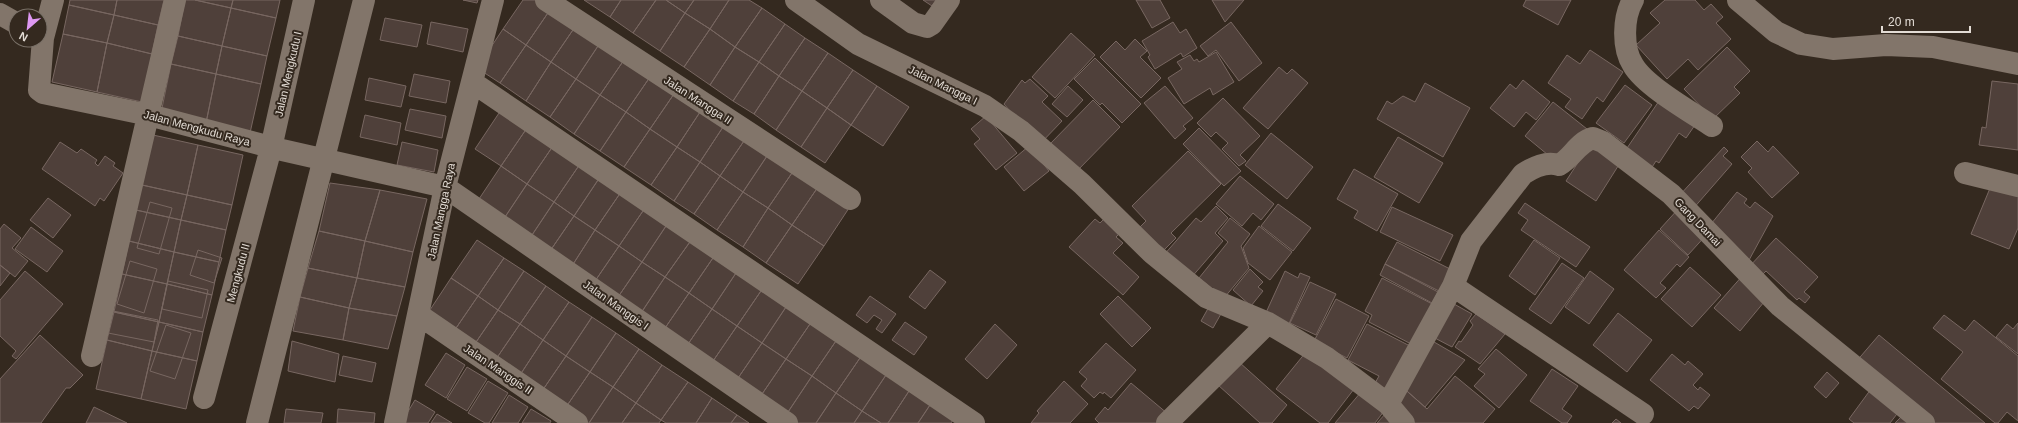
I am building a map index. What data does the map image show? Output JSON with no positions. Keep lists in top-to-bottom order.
{
  "streets": {
    "street": [
      "Jalan Mengkudu I",
      "Jalan Mangga I",
      "Jalan Mangga II",
      "Jalan Mengkudu Raya",
      "Jalan Mangga Raya",
      "Gang Damai",
      "Mengkudu II",
      "Jalan Manggis I",
      "Jalan Manggis II"
    ]
  },
  "crossings": [
    ["Jalan Mengkudu I", "Jalan Mengkudu Raya"],
    ["Jalan Mengkudu I", "Mengkudu II"],
    ["Jalan Mengkudu Raya", "Jalan Mangga Raya"],
    ["Jalan Mengkudu Raya", "Mengkudu II"],
    ["Jalan Mengkudu Raya", "Jalan Manggis I"],
    ["Jalan Mangga Raya", "Jalan Manggis I"],
    ["Jalan Mangga Raya", "Jalan Manggis II"]
  ],
  "scale_bar": "20 m",
  "north": "bottom left"
}
